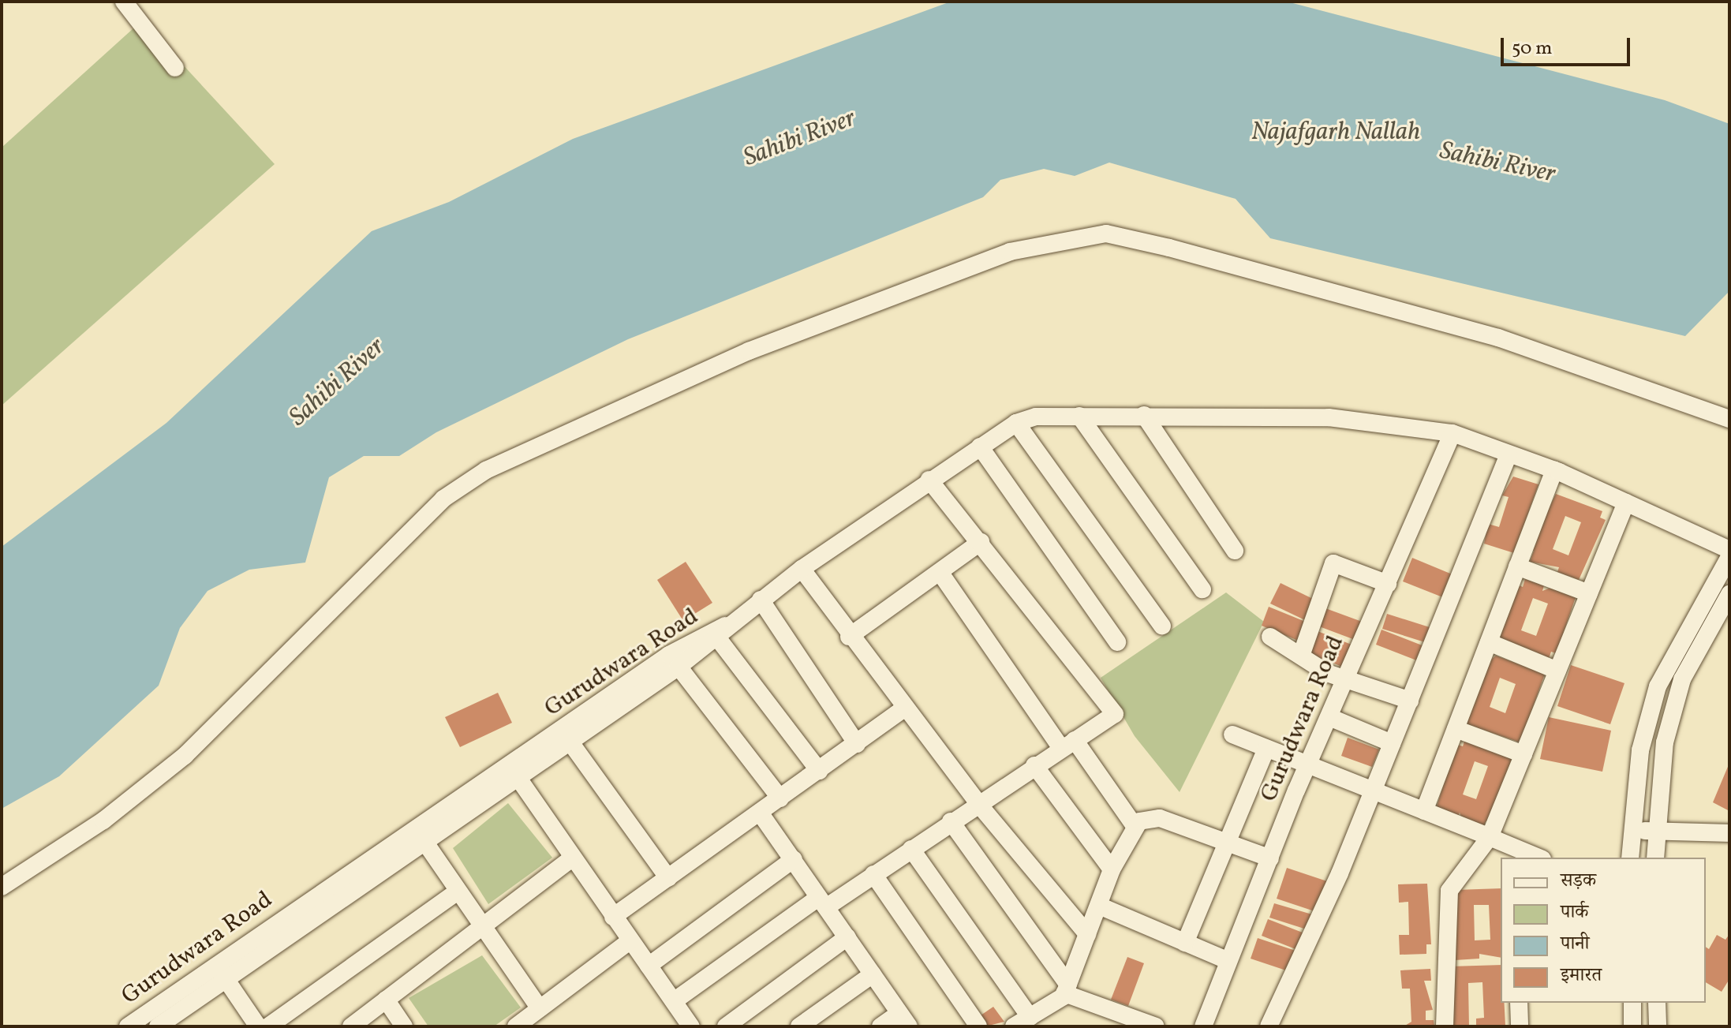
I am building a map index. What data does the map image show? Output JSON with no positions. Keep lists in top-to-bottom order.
{
  "streets": {
    "street": ["Gurudwara Road"]
  },
  "water": ["Najafgarh Nallah", "Sahibi River"],
  "legend": [
    "सड़क",
    "पार्क",
    "पानी",
    "इमारत"
  ],
  "scale_bar": "50 m"
}
